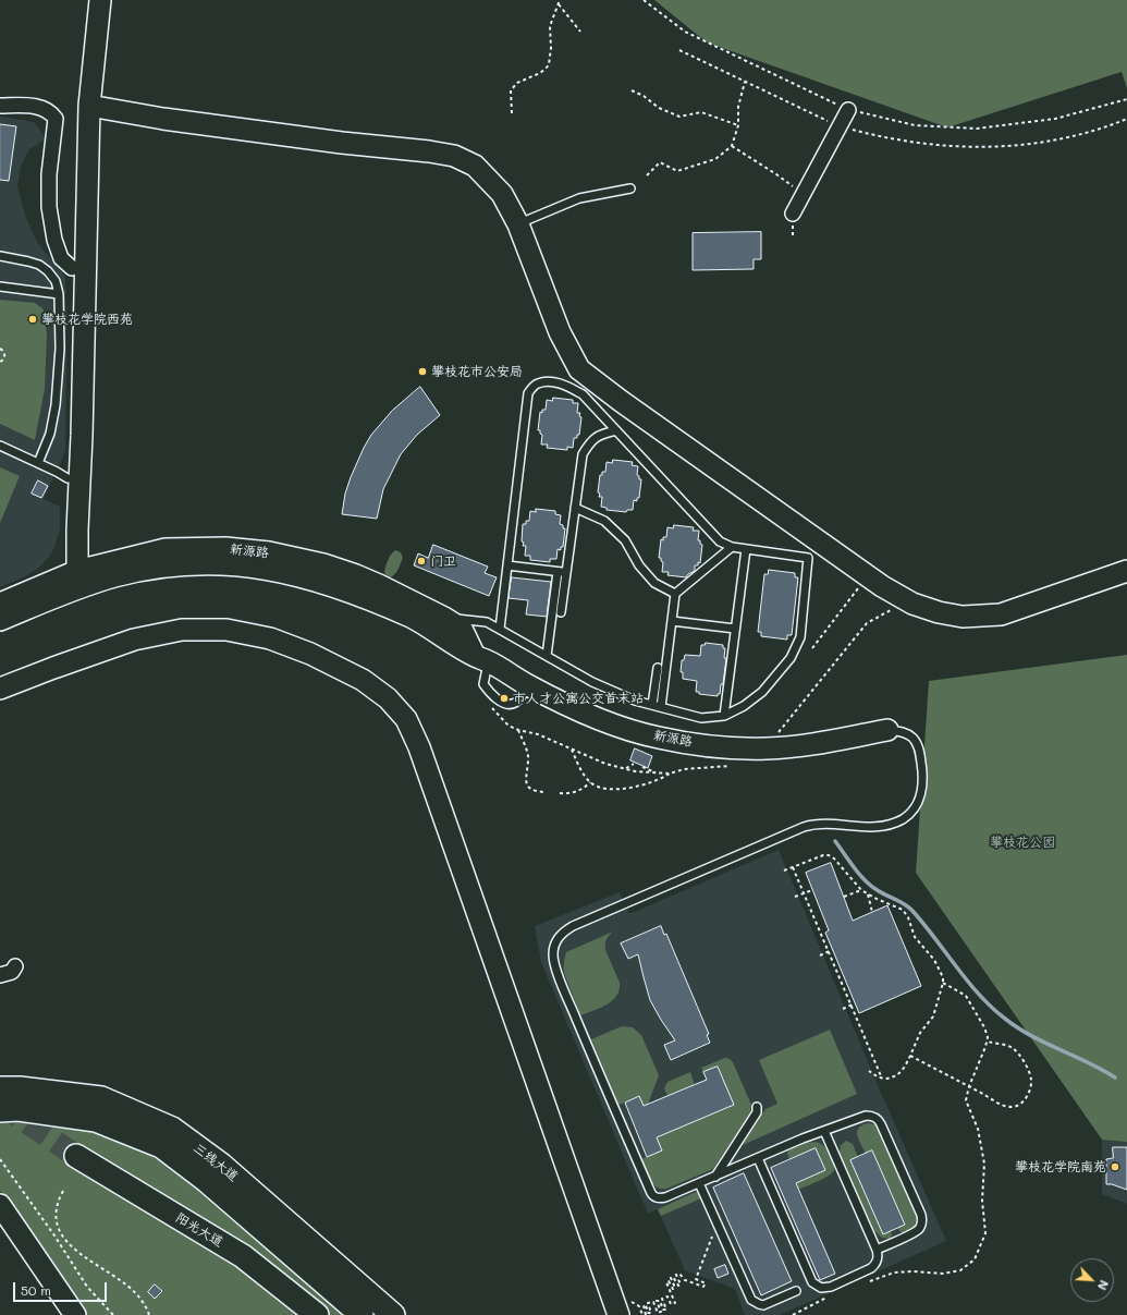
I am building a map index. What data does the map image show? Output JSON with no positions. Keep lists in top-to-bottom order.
{
  "streets": {
    "main road": ["三线大道", "阳光大道"],
    "street": ["新源路"]
  },
  "parks": ["攀枝花公园"],
  "places": [
    "攀枝花学院西苑",
    "攀枝花市公安局",
    "门卫",
    "市人才公寓公交首末站",
    "攀枝花学院南苑"
  ],
  "scale_bar": "50 m",
  "north": "bottom right"
}
